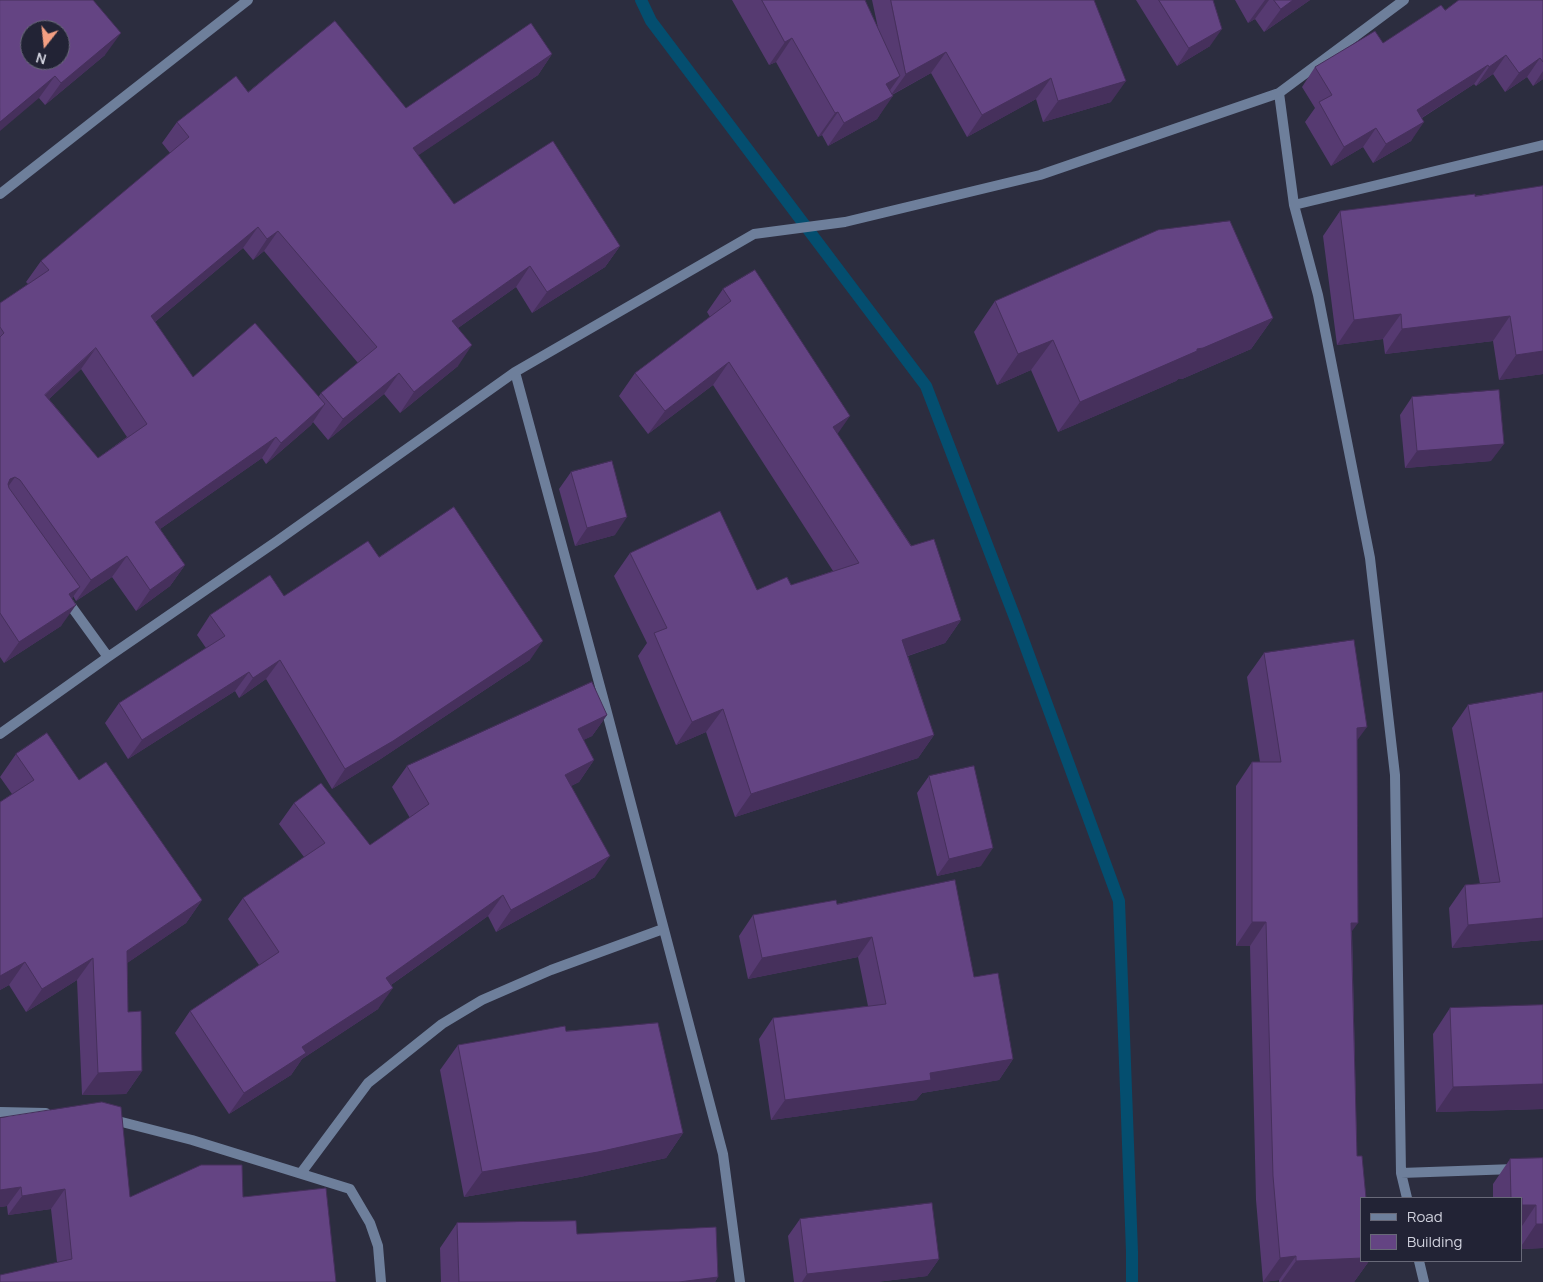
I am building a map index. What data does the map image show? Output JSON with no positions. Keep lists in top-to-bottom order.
{
  "legend": ["Road", "Building"],
  "north": "bottom"
}
